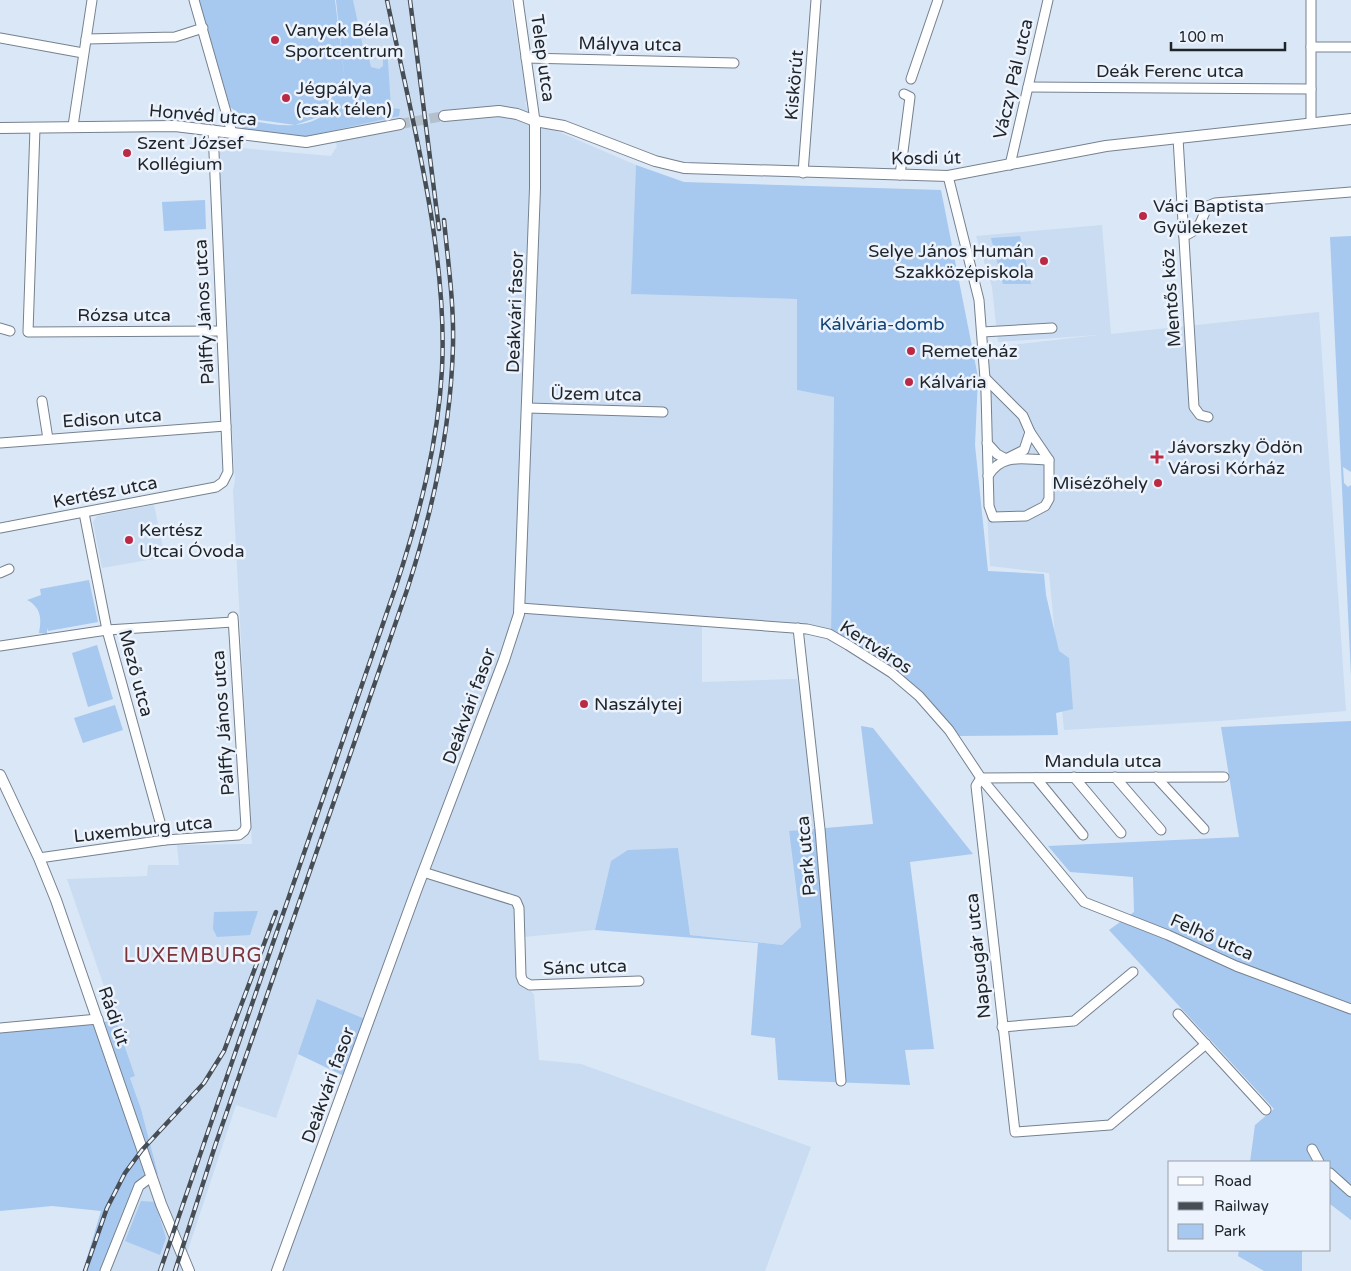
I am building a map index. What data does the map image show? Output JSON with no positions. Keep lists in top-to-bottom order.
{
  "streets": {
    "street": [
      "Mályva utca",
      "Telep utca",
      "Deák Ferenc utca",
      "Váczy Pál utca",
      "Kiskörút",
      "Honvéd utca",
      "Kosdi út",
      "Mentős köz",
      "Pálffy János utca",
      "Deákvári fasor",
      "Rózsa utca",
      "Üzem utca",
      "Edison utca",
      "Kertész utca",
      "Kertváros",
      "Mező utca",
      "Mandula utca",
      "Luxemburg utca",
      "Park utca",
      "Felhő utca",
      "Napsugár utca",
      "Sánc utca",
      "Rádi út"
    ]
  },
  "crossings": [
    ["Mályva utca", "Telep utca"],
    ["Telep utca", "Kosdi út"],
    ["Telep utca", "Deákvári fasor"],
    ["Deák Ferenc utca", "Váczy Pál utca"],
    ["Váczy Pál utca", "Kosdi út"],
    ["Kiskörút", "Kosdi út"],
    ["Honvéd utca", "Pálffy János utca"],
    ["Honvéd utca", "Rózsa utca"],
    ["Kosdi út", "Mentős köz"],
    ["Kosdi út", "Deákvári fasor"],
    ["Pálffy János utca", "Rózsa utca"],
    ["Pálffy János utca", "Edison utca"],
    ["Pálffy János utca", "Kertész utca"],
    ["Pálffy János utca", "Mező utca"],
    ["Pálffy János utca", "Luxemburg utca"],
    ["Deákvári fasor", "Üzem utca"],
    ["Deákvári fasor", "Kertváros"],
    ["Deákvári fasor", "Sánc utca"],
    ["Kertész utca", "Mező utca"],
    ["Kertváros", "Mandula utca"],
    ["Kertváros", "Park utca"],
    ["Kertváros", "Felhő utca"],
    ["Kertváros", "Napsugár utca"],
    ["Mező utca", "Luxemburg utca"],
    ["Mandula utca", "Napsugár utca"],
    ["Luxemburg utca", "Rádi út"]
  ],
  "districts": ["LUXEMBURG"],
  "parks": ["Kálvária-domb"],
  "places": {
    "other": [
      "Vanyek Béla Sportcentrum",
      "Jégpálya (csak télen)",
      "Szent József Kollégium",
      "Váci Baptista Gyülekezet",
      "Selye János Humán Szakközépiskola",
      "Remeteház",
      "Kálvária",
      "Misézőhely",
      "Kertész Utcai Óvoda",
      "Naszálytej"
    ],
    "health": ["Jávorszky Ödön Városi Kórház"]
  },
  "legend": ["Road", "Railway", "Park"],
  "scale_bar": "100 m"
}
